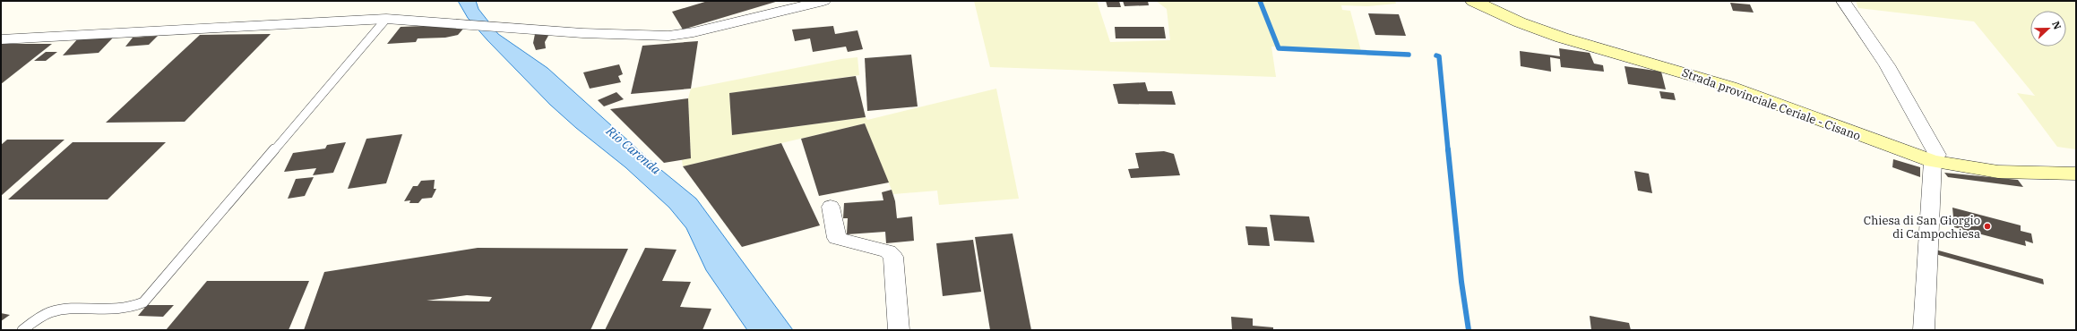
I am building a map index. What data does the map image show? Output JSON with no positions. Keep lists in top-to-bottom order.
{
  "streets": {
    "main road": ["Strada provinciale Ceriale - Cisano"]
  },
  "water": ["Rio Carenda"],
  "places": ["Chiesa di San Giorgio di Campochiesa"],
  "north": "right"
}
